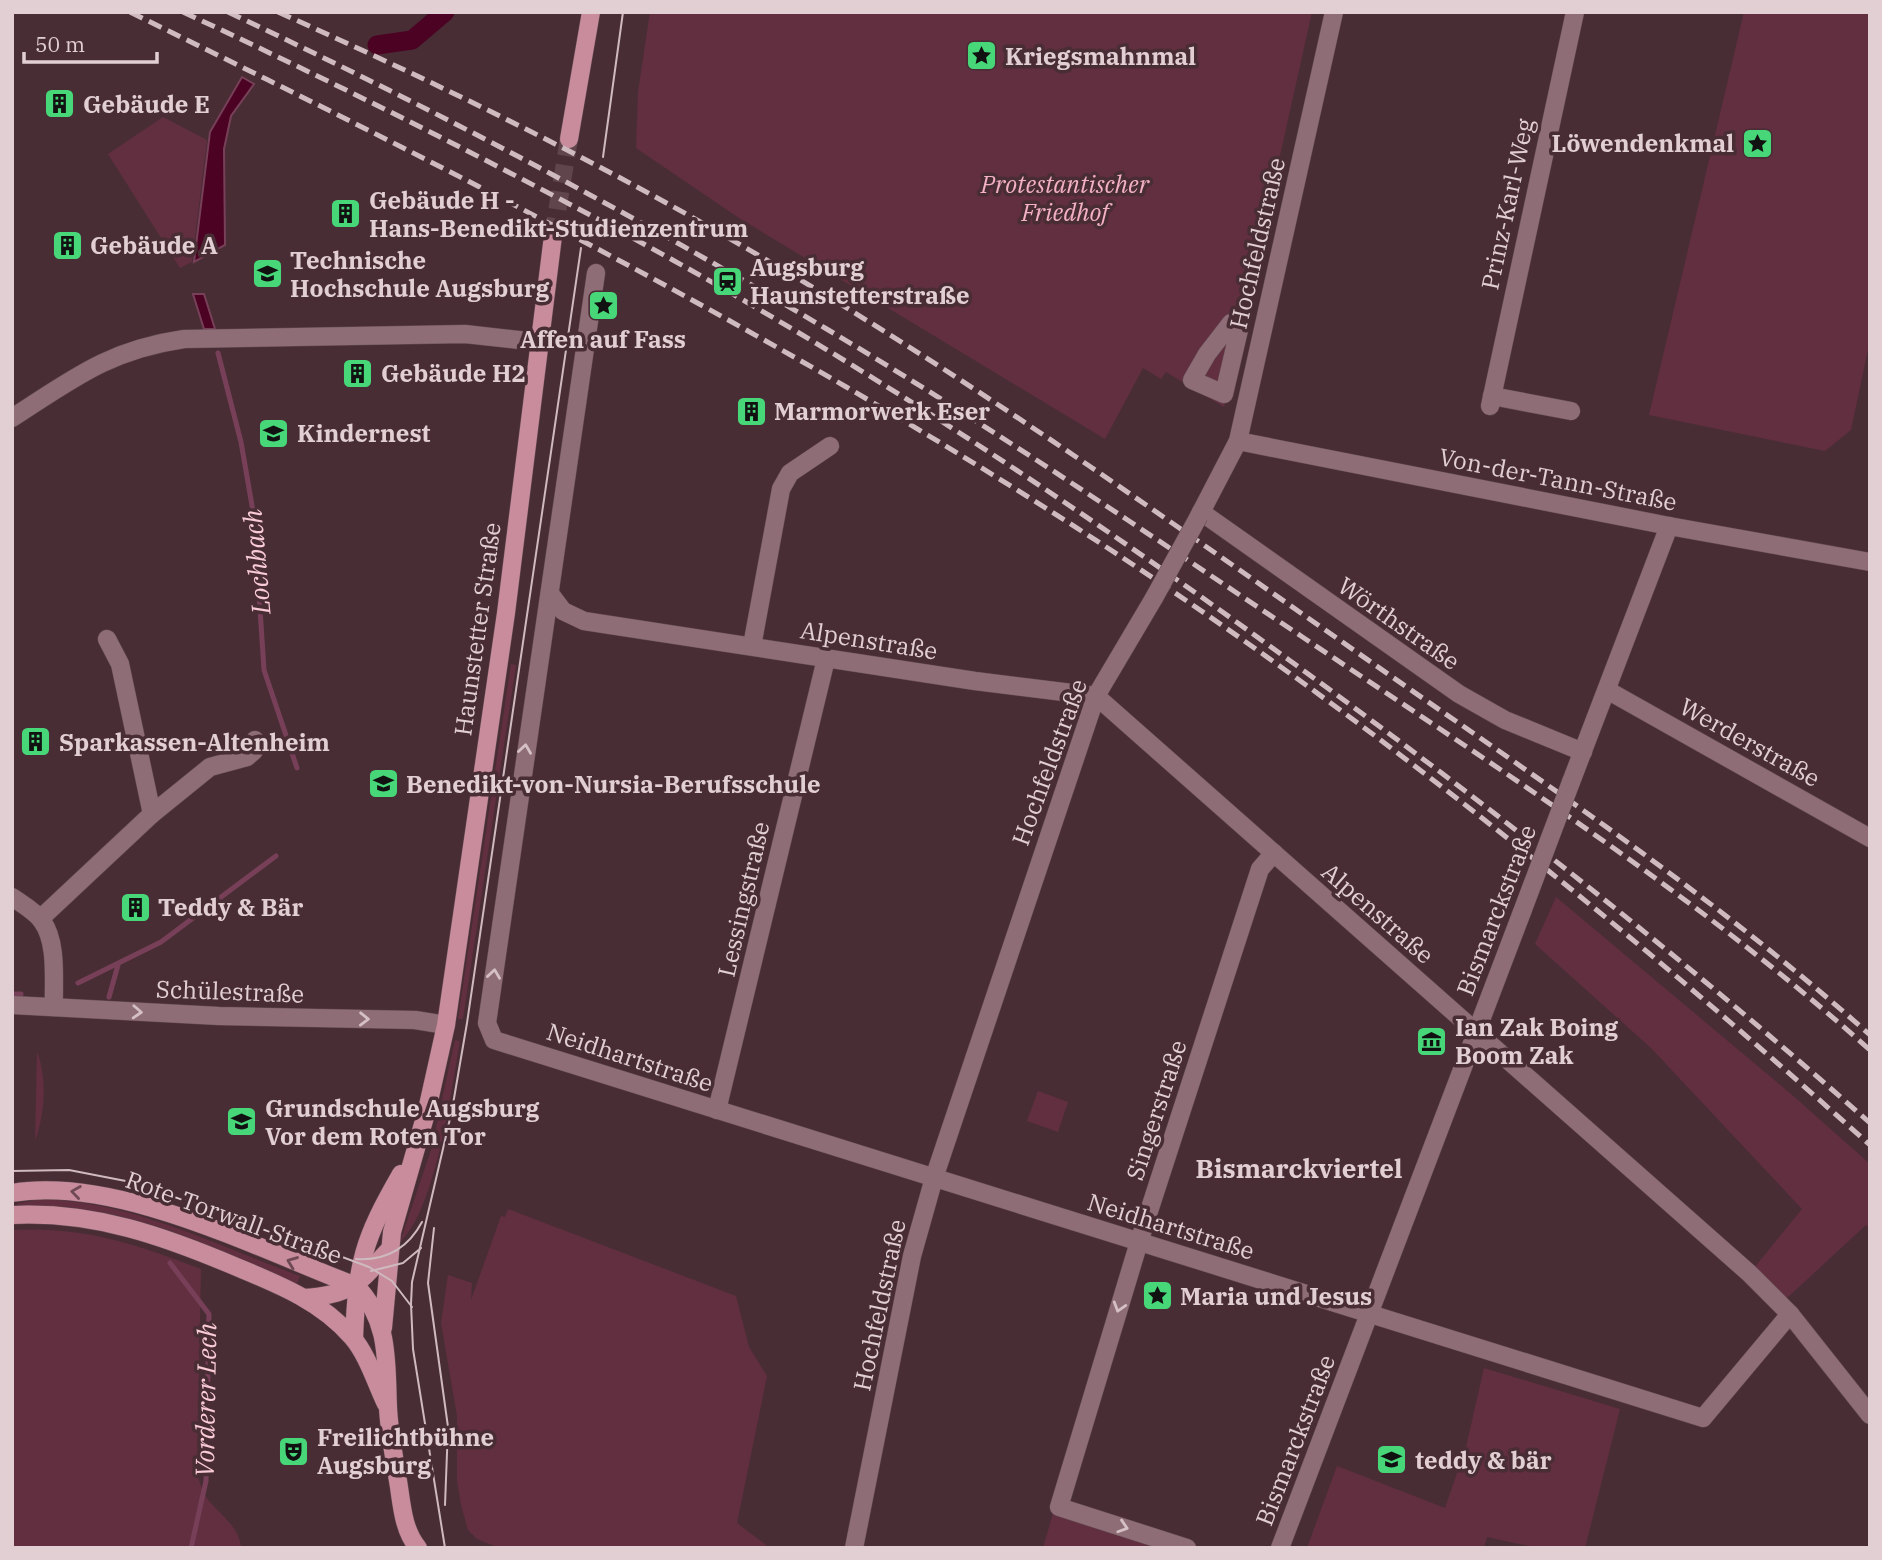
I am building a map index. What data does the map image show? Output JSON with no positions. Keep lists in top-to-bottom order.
{
  "streets": {
    "main road": ["Haunstetter Straße", "Rote-Torwall-Straße"],
    "street": [
      "Prinz-Karl-Weg",
      "Hochfeldstraße",
      "Von-der-Tann-Straße",
      "Wörthstraße",
      "Alpenstraße",
      "Werderstraße",
      "Lessingstraße",
      "Bismarckstraße",
      "Schülestraße",
      "Neidhartstraße",
      "Singerstraße"
    ]
  },
  "crossings": [
    ["Hochfeldstraße", "Von-der-Tann-Straße"],
    ["Hochfeldstraße", "Wörthstraße"],
    ["Hochfeldstraße", "Alpenstraße"],
    ["Hochfeldstraße", "Neidhartstraße"],
    ["Von-der-Tann-Straße", "Bismarckstraße"],
    ["Wörthstraße", "Bismarckstraße"],
    ["Haunstetter Straße", "Schülestraße"],
    ["Haunstetter Straße", "Rote-Torwall-Straße"],
    ["Alpenstraße", "Lessingstraße"],
    ["Alpenstraße", "Bismarckstraße"],
    ["Alpenstraße", "Neidhartstraße"],
    ["Alpenstraße", "Singerstraße"],
    ["Werderstraße", "Bismarckstraße"],
    ["Lessingstraße", "Neidhartstraße"],
    ["Bismarckstraße", "Neidhartstraße"],
    ["Neidhartstraße", "Singerstraße"]
  ],
  "one_way": ["Schülestraße"],
  "districts": ["Bismarckviertel"],
  "water": ["Lochbach", "Vorderer Lech"],
  "parks": ["Protestantischer Friedhof"],
  "places": {
    "place": [
      "Kriegsmahnmal",
      "Löwendenkmal",
      "Affen auf Fass",
      "Maria und Jesus"
    ],
    "building": [
      "Gebäude E",
      "Gebäude H - Hans-Benedikt-Studienzentrum",
      "Gebäude A",
      "Gebäude H2",
      "Marmorwerk Eser",
      "Sparkassen-Altenheim",
      "Teddy & Bär"
    ],
    "school or university": [
      "Technische Hochschule Augsburg",
      "Kindernest",
      "Benedikt-von-Nursia-Berufsschule",
      "Grundschule Augsburg Vor dem Roten Tor",
      "teddy & bär"
    ],
    "station": ["Augsburg Haunstetterstraße"],
    "museum": ["Ian Zak Boing Boom Zak"],
    "theatre": ["Freilichtbühne Augsburg"]
  },
  "scale_bar": "50 m"
}
